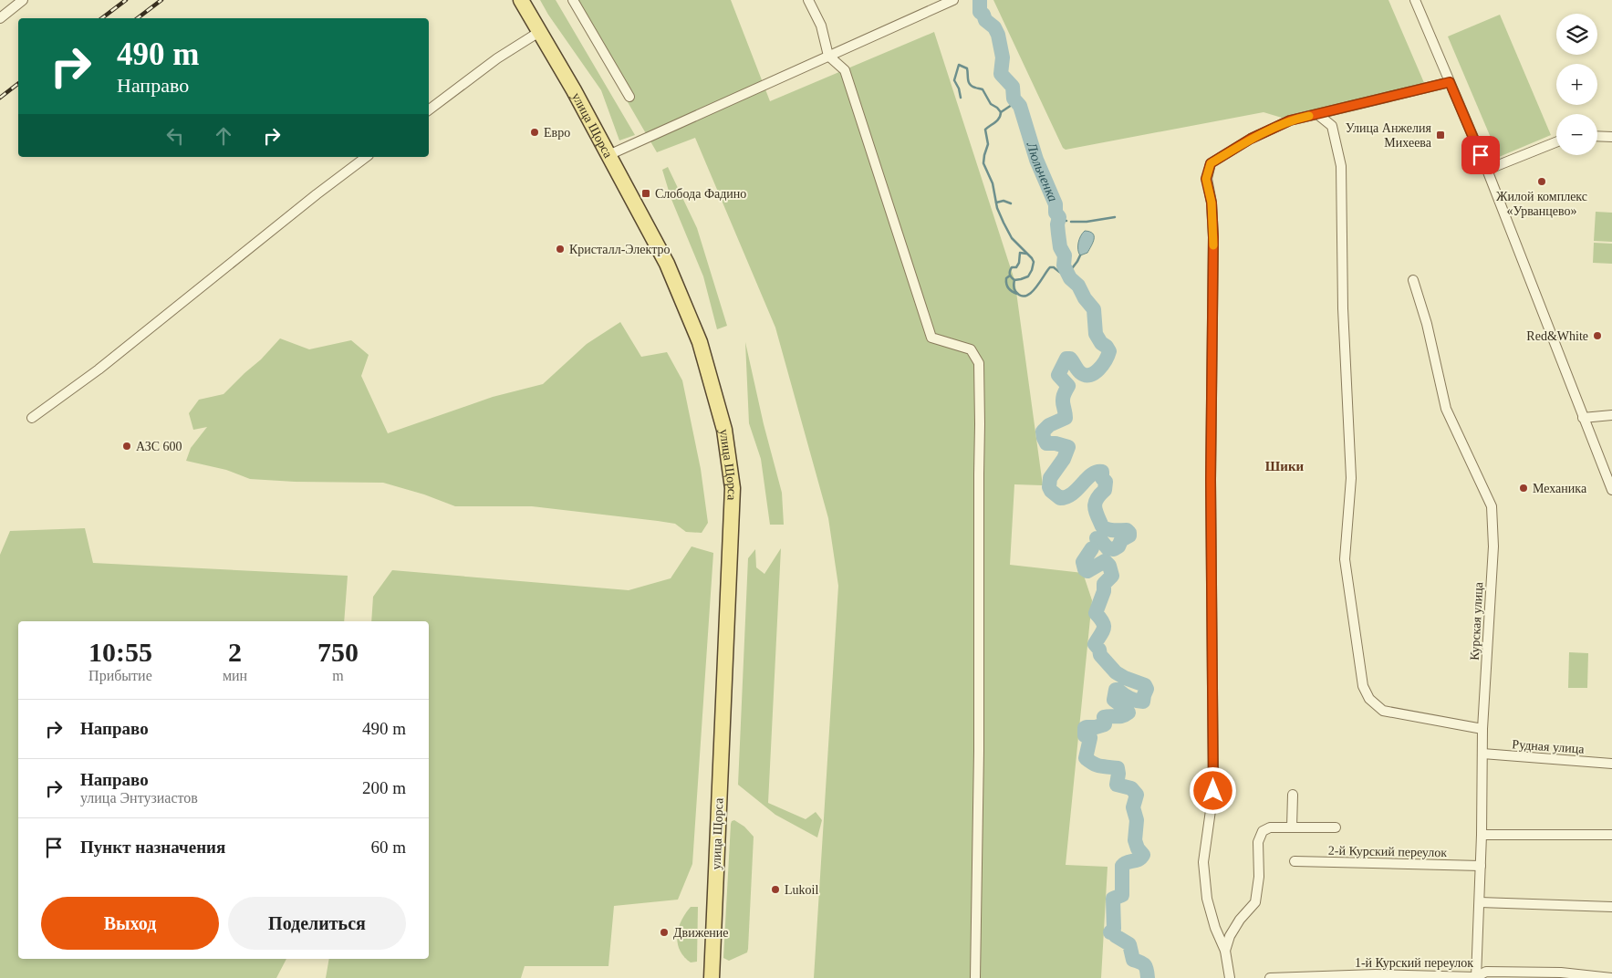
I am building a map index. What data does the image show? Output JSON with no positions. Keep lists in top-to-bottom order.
{
  "streets": {
    "main road": ["улица Щорса"],
    "street": [
      "Курская улица",
      "Рудная улица",
      "2-й Курский переулок",
      "1-й Курский переулок"
    ]
  },
  "crossings": [
    ["Курская улица", "Рудная улица"],
    ["Курская улица", "2-й Курский переулок"],
    ["Курская улица", "1-й Курский переулок"]
  ],
  "districts": ["Шики"],
  "water": ["Люльченка"],
  "places": {
    "other": [
      "Евро",
      "Жилой комплекс «Урванцево»",
      "Кристалл-Электро",
      "Red&White",
      "АЗС 600",
      "Механика",
      "Lukoil",
      "Движение"
    ],
    "transit": ["Улица Анжелия Михеева", "Слобода Фадино"]
  },
  "page": {
    "map_buttons": ["+", "−"],
    "turn": ["490 m", "Направо"],
    "eta": [
      "10:55",
      "Прибытие",
      "2",
      "мин",
      "750",
      "m"
    ],
    "list": [
      {
        "name": "Направо",
        "value": "490 m"
      },
      {
        "name": "Направо",
        "note": "улица Энтузиастов",
        "value": "200 m"
      },
      {
        "name": "Пункт назначения",
        "value": "60 m"
      }
    ],
    "buttons": ["Выход", "Поделиться"]
  }
}
